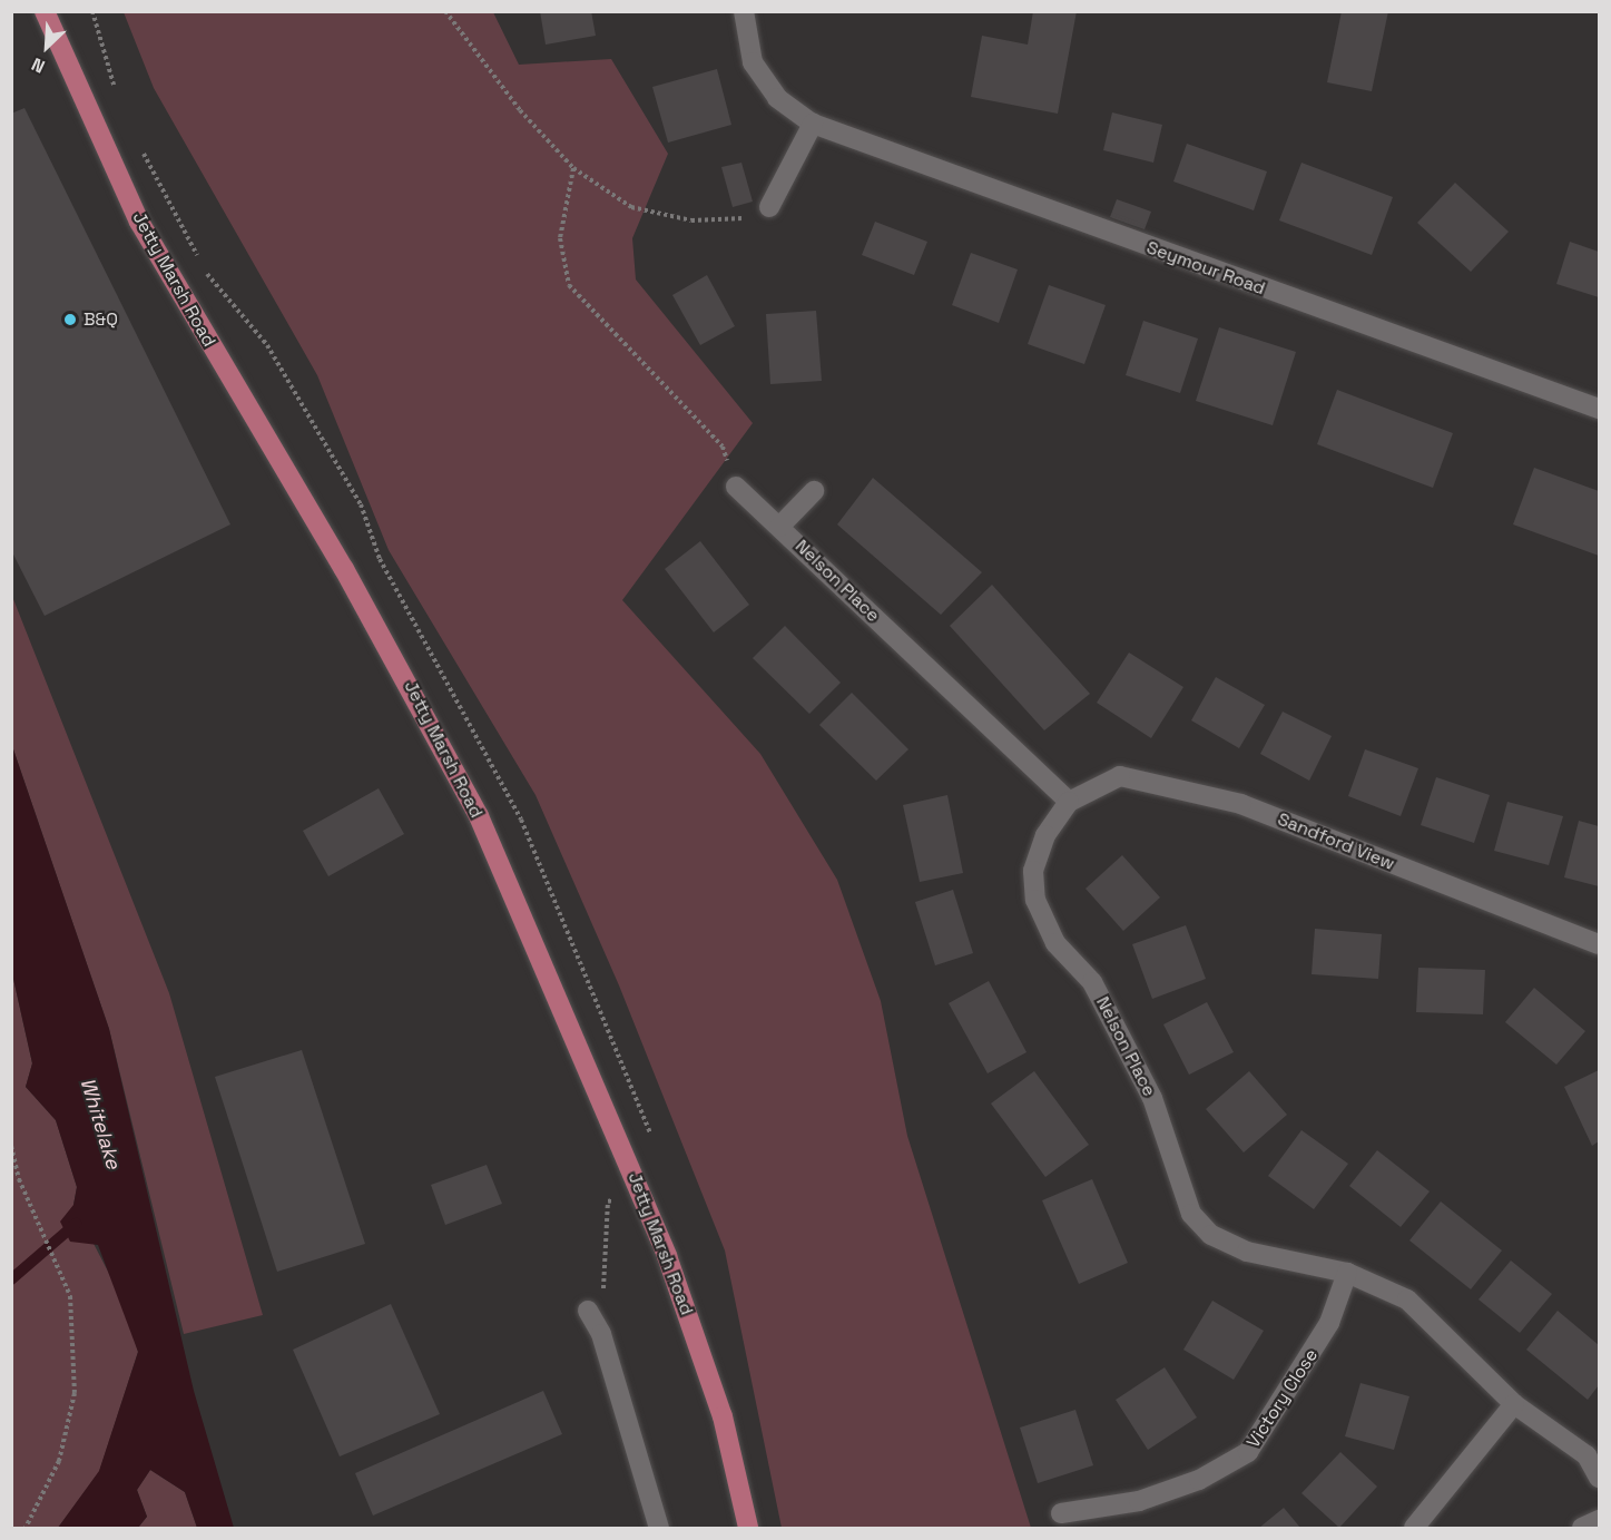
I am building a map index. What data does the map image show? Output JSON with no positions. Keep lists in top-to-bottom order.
{
  "streets": {
    "main road": ["Jetty Marsh Road"],
    "street": [
      "Seymour Road",
      "Nelson Place",
      "Sandford View",
      "Victory Close"
    ]
  },
  "crossings": [
    ["Nelson Place", "Sandford View"],
    ["Nelson Place", "Victory Close"]
  ],
  "water": ["Whitelake"],
  "places": ["B&Q"],
  "north": "bottom left"
}
